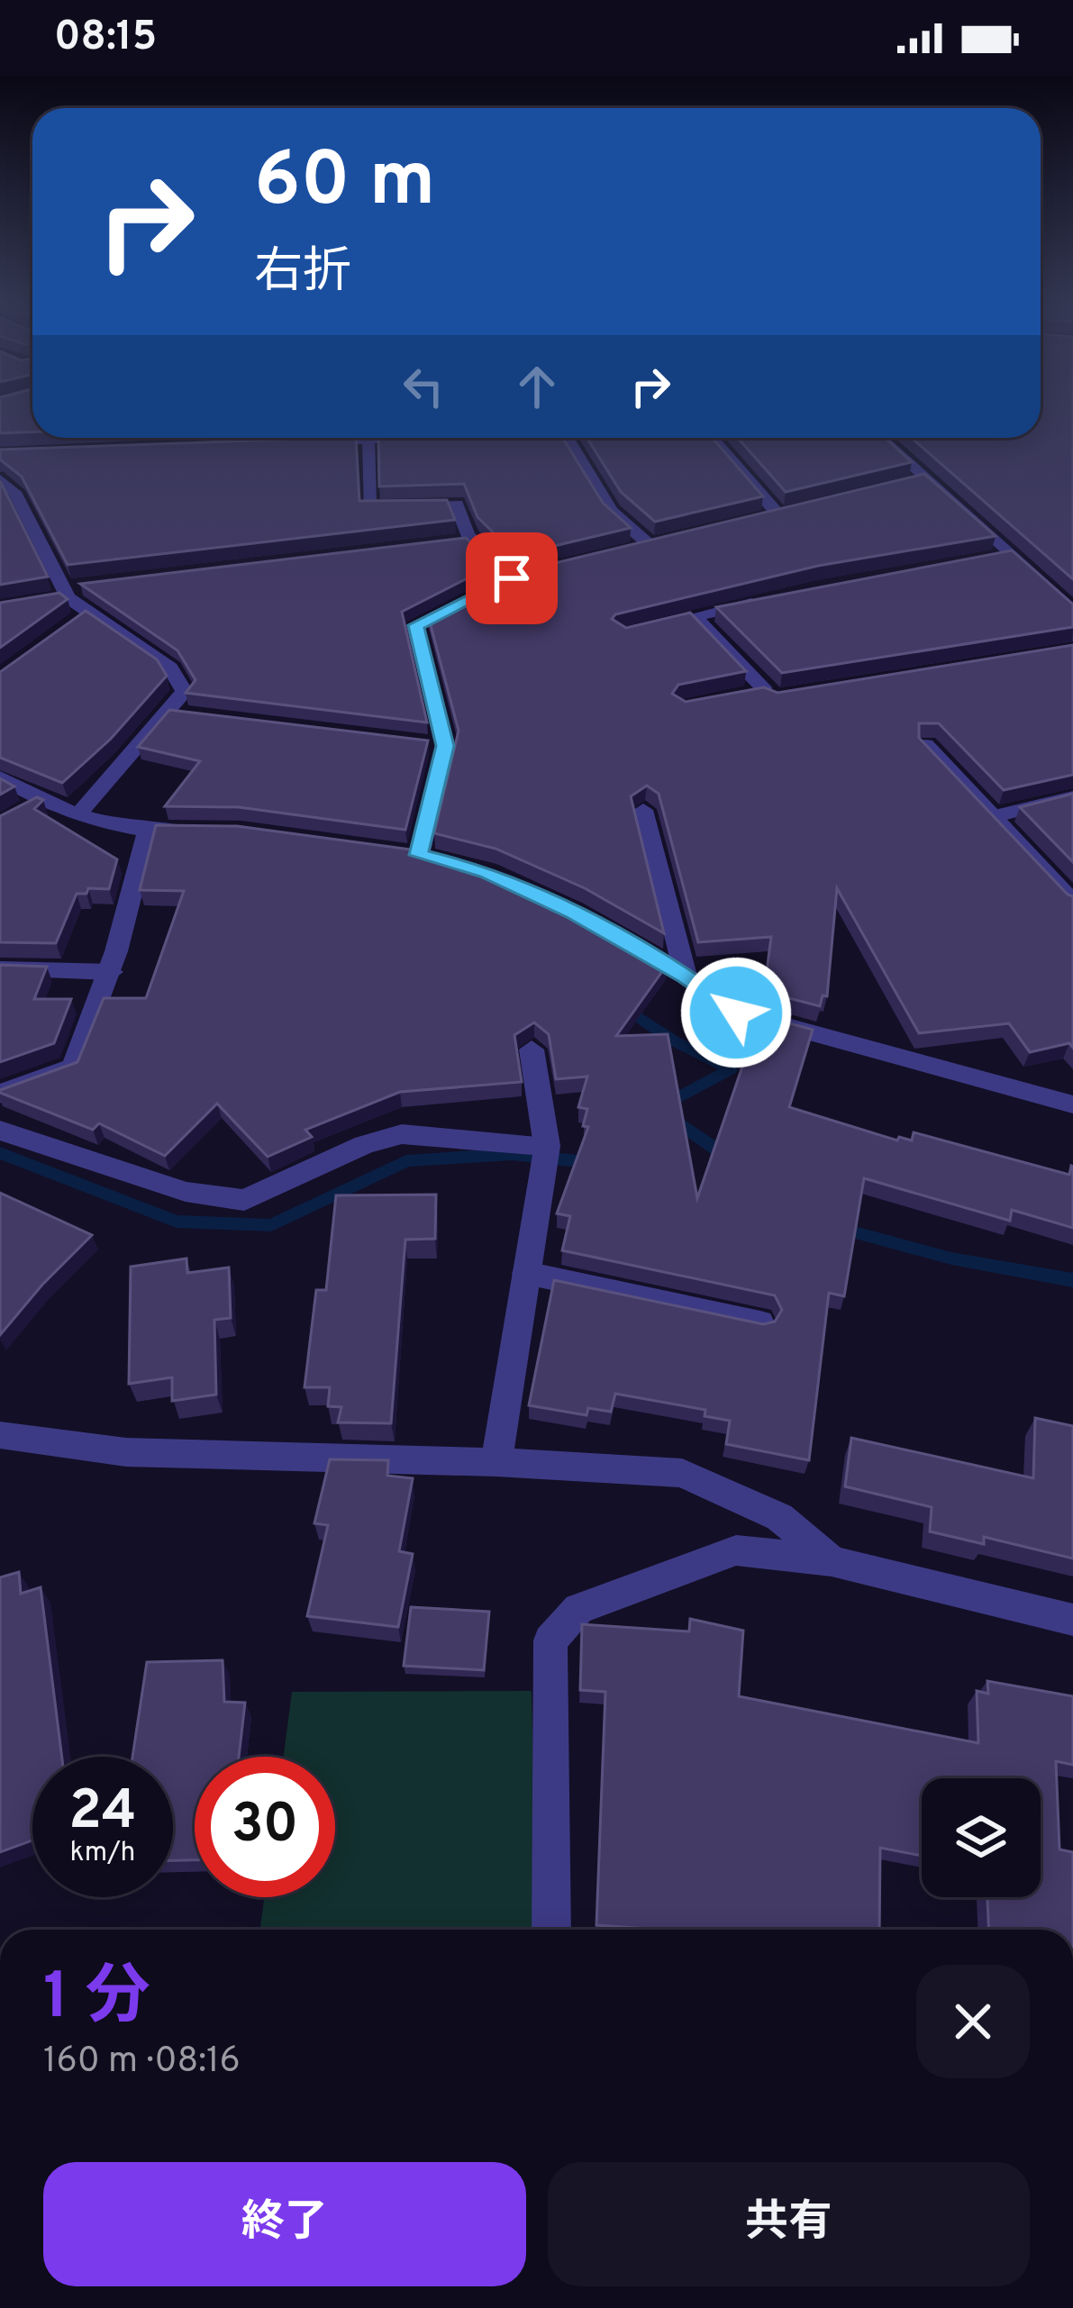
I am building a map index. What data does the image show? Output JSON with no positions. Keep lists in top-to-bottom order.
{
  "page": {
    "status": "08:15",
    "turn": ["60 m", "右折"],
    "speed": "24 km/h",
    "limit": "30",
    "heading": ["1 分", "160 m · 08:16"],
    "buttons": ["終了", "共有"]
  }
}
